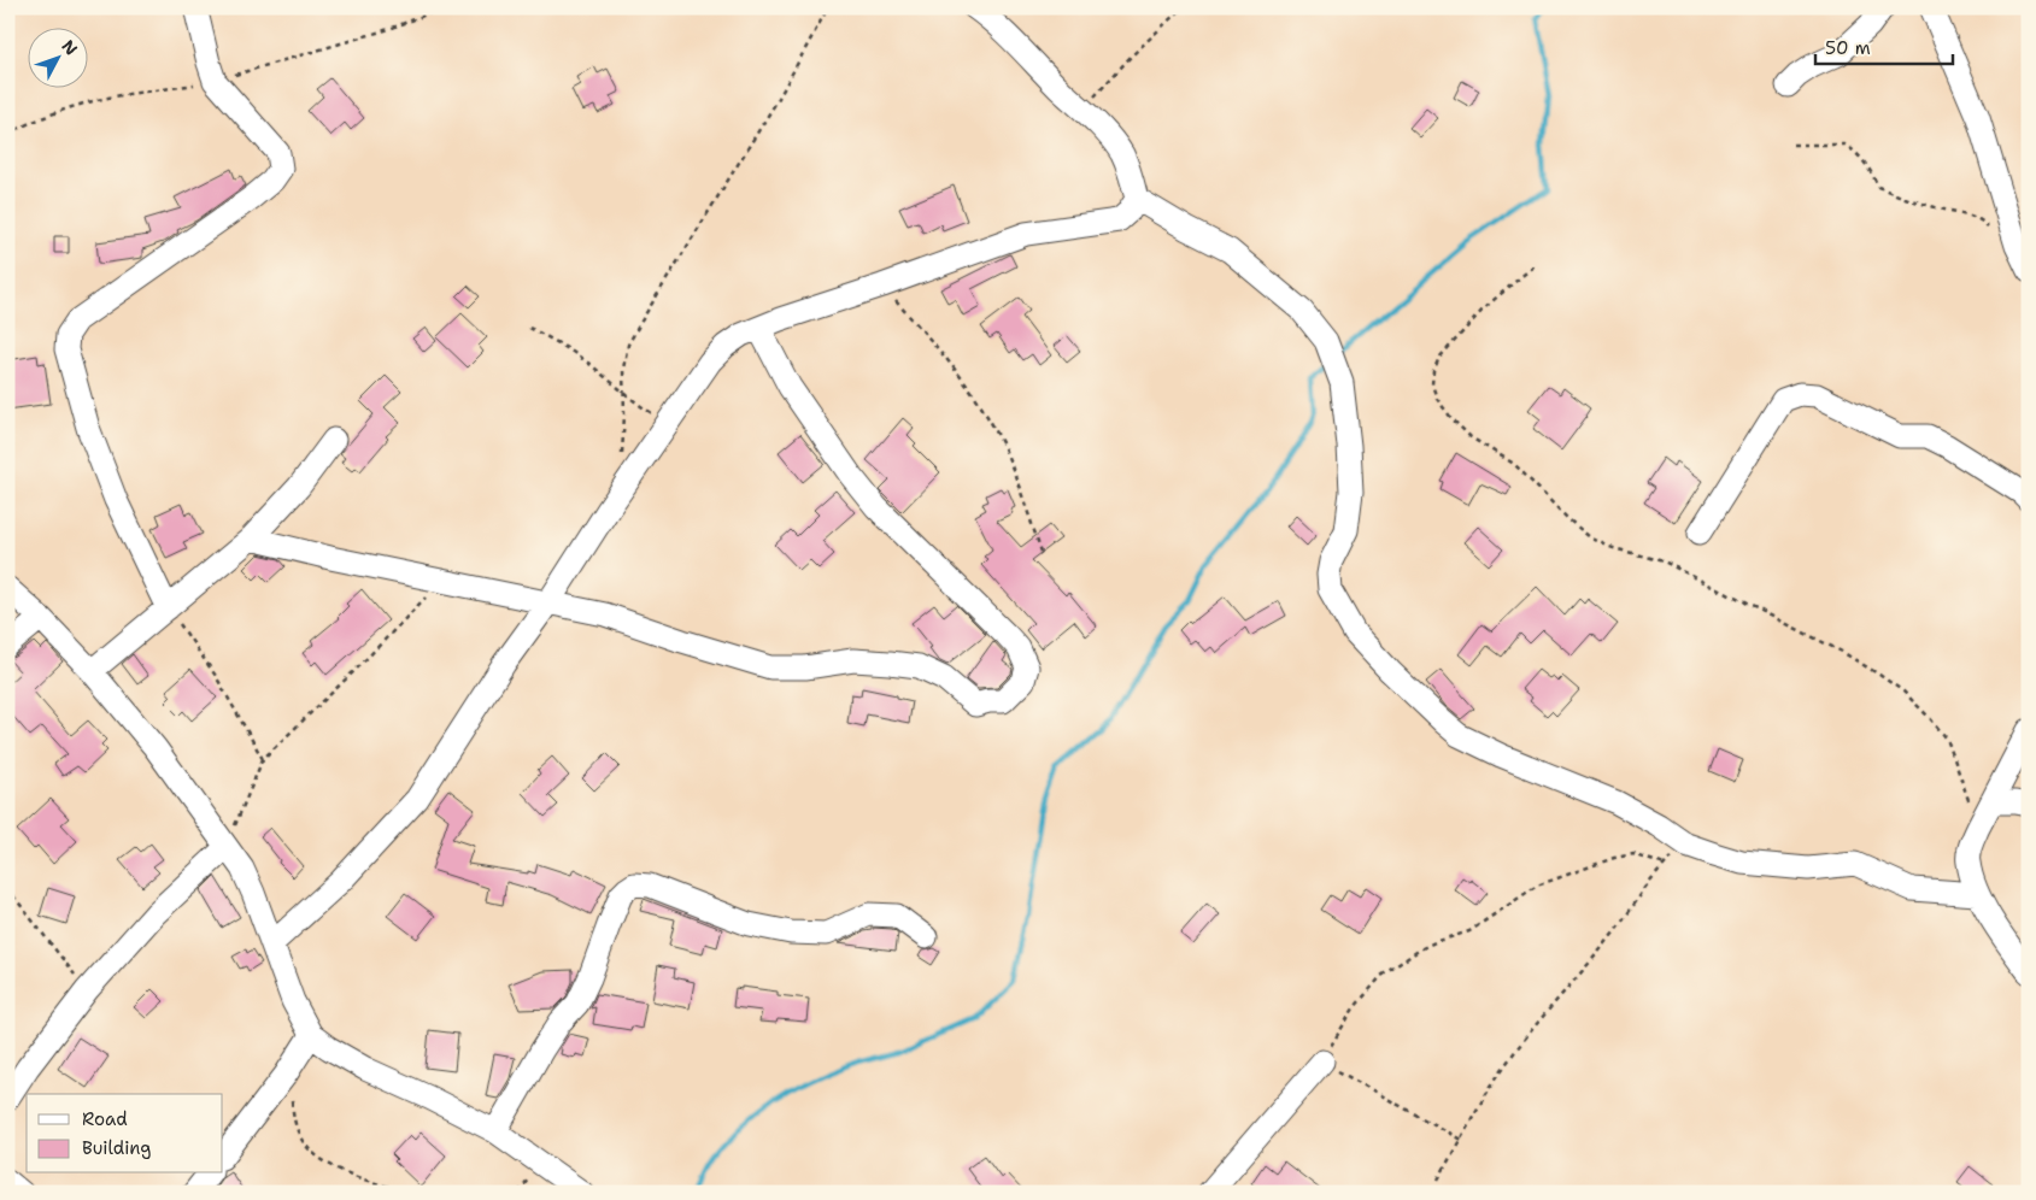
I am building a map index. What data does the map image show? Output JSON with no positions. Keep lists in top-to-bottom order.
{
  "legend": ["Road", "Building"],
  "scale_bar": "50 m",
  "north": "top right"
}
